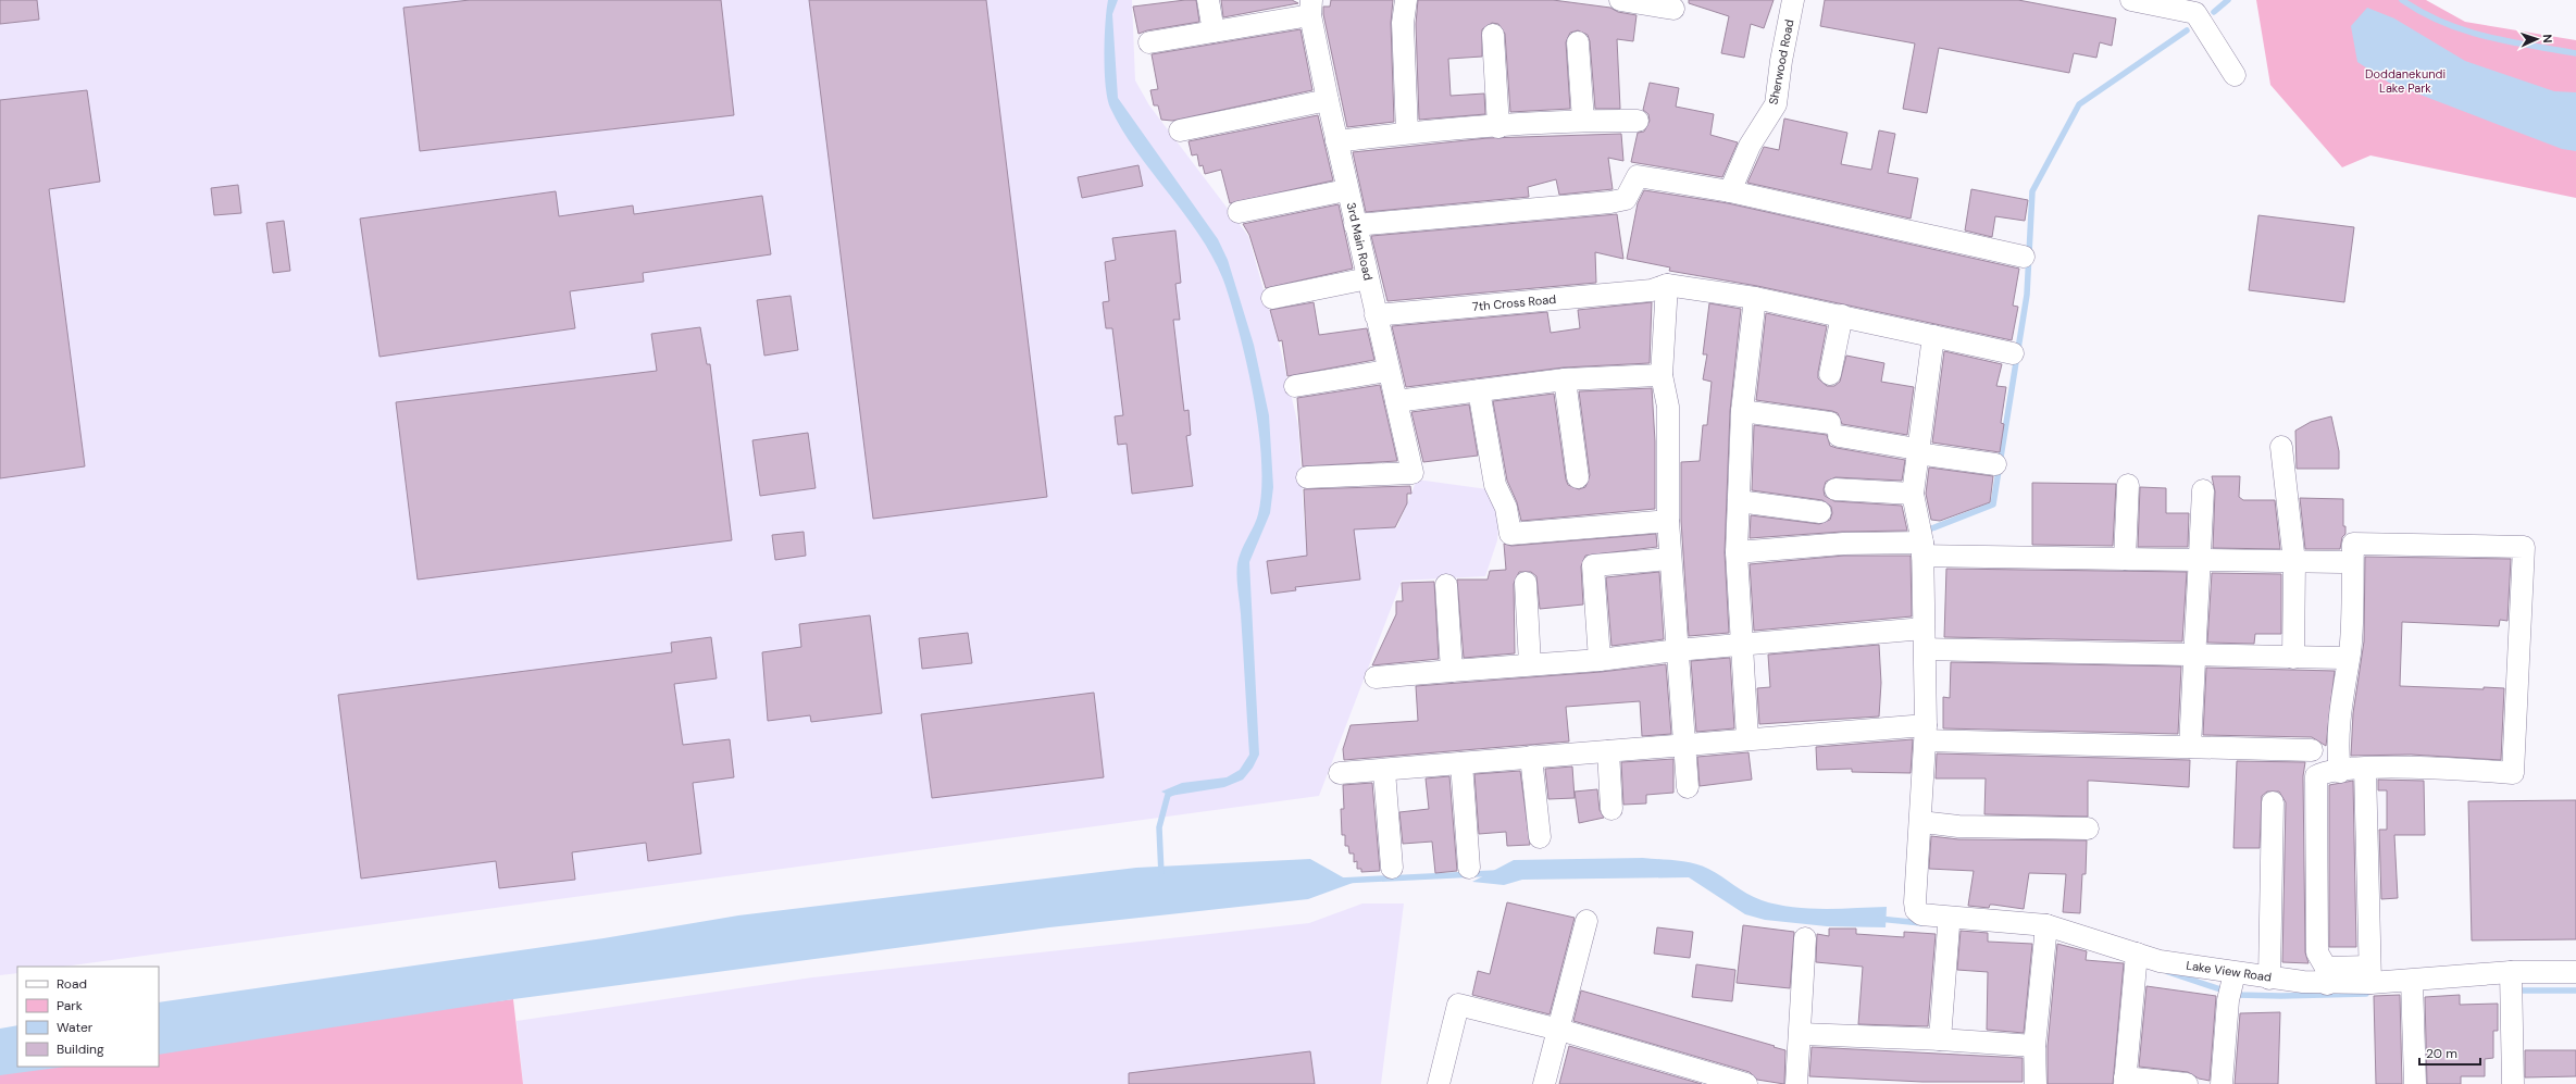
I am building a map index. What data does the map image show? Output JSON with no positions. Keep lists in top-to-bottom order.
{
  "streets": {
    "street": [
      "Sherwood Road",
      "3rd Main Road",
      "7th Cross Road",
      "Lake View Road"
    ]
  },
  "crossings": [
    ["3rd Main Road", "7th Cross Road"]
  ],
  "parks": ["Doddanekundi Lake Park"],
  "legend": [
    "Road",
    "Park",
    "Water",
    "Building"
  ],
  "scale_bar": "20 m",
  "north": "right"
}
